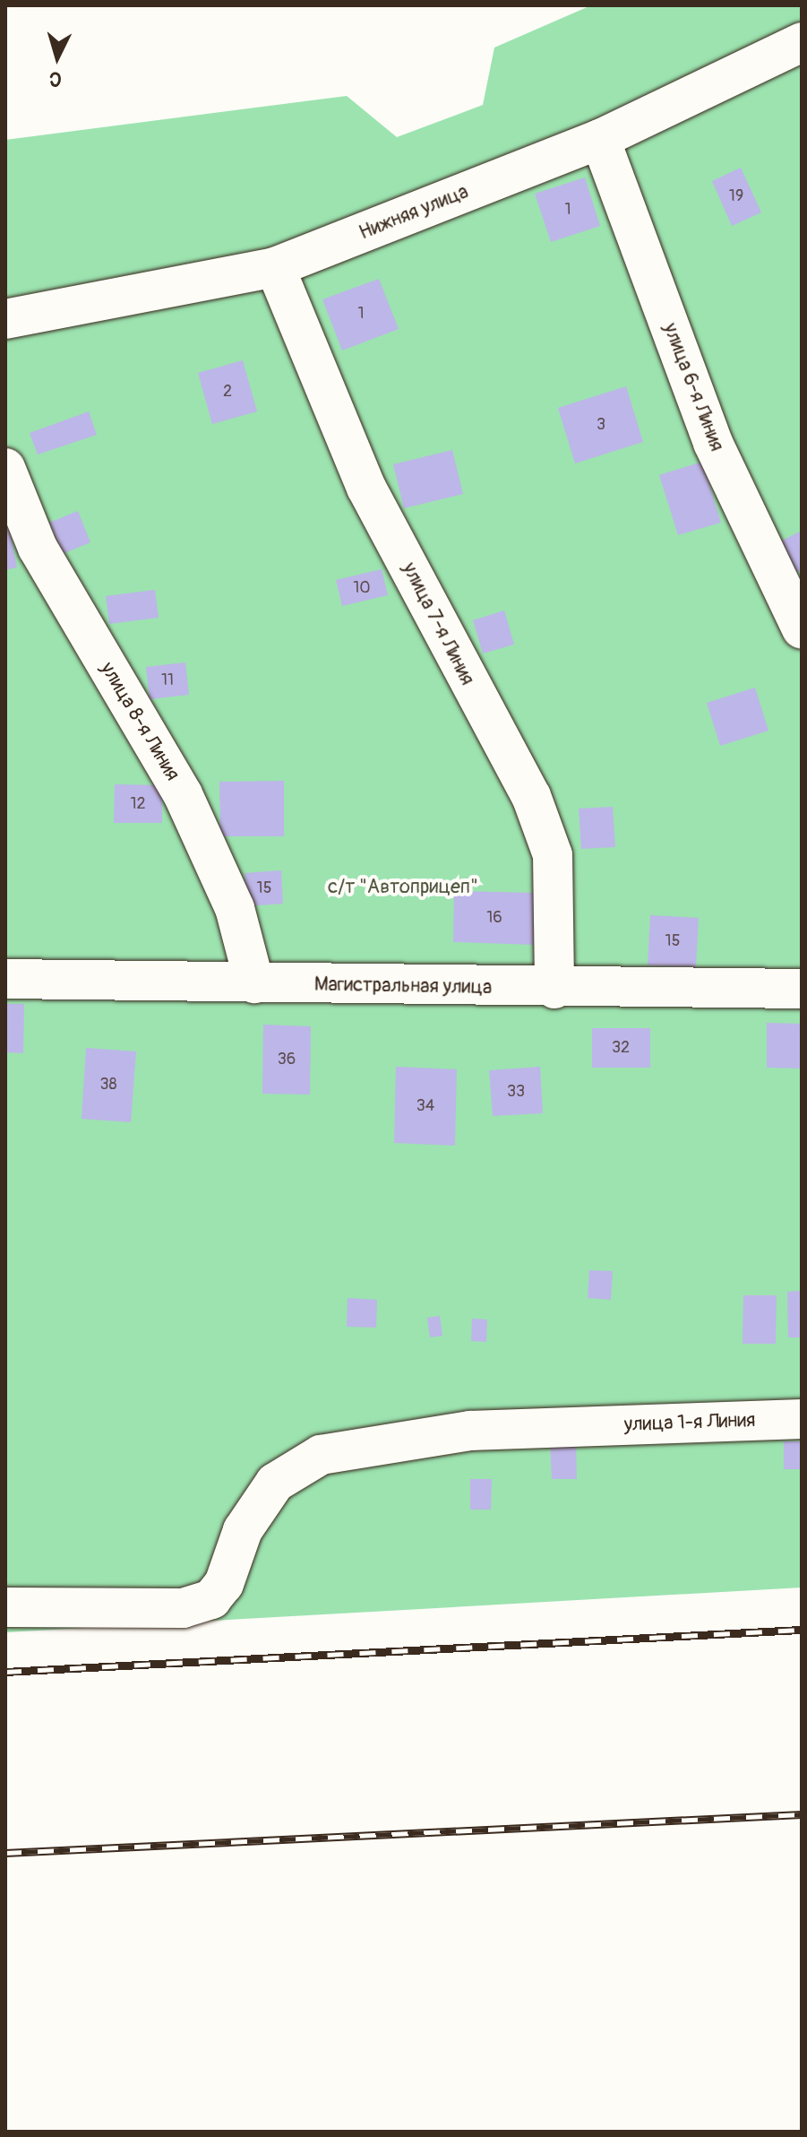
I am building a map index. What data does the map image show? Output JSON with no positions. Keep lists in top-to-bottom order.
{
  "streets": {
    "street": [
      "Нижняя улица",
      "улица 6-я Линия",
      "улица 7-я Линия",
      "улица 8-я Линия",
      "Магистральная улица",
      "улица 1-я Линия"
    ]
  },
  "crossings": [
    ["Нижняя улица", "улица 6-я Линия"],
    ["Нижняя улица", "улица 7-я Линия"],
    ["улица 7-я Линия", "Магистральная улица"],
    ["улица 8-я Линия", "Магистральная улица"]
  ],
  "parks": ["с/т \"Автоприцеп\""],
  "house_numbers": [
    "19",
    "1",
    "1",
    "2",
    "3",
    "10",
    "11",
    "12",
    "15",
    "16",
    "15",
    "32",
    "36",
    "38",
    "33",
    "34"
  ],
  "north": "bottom"
}
